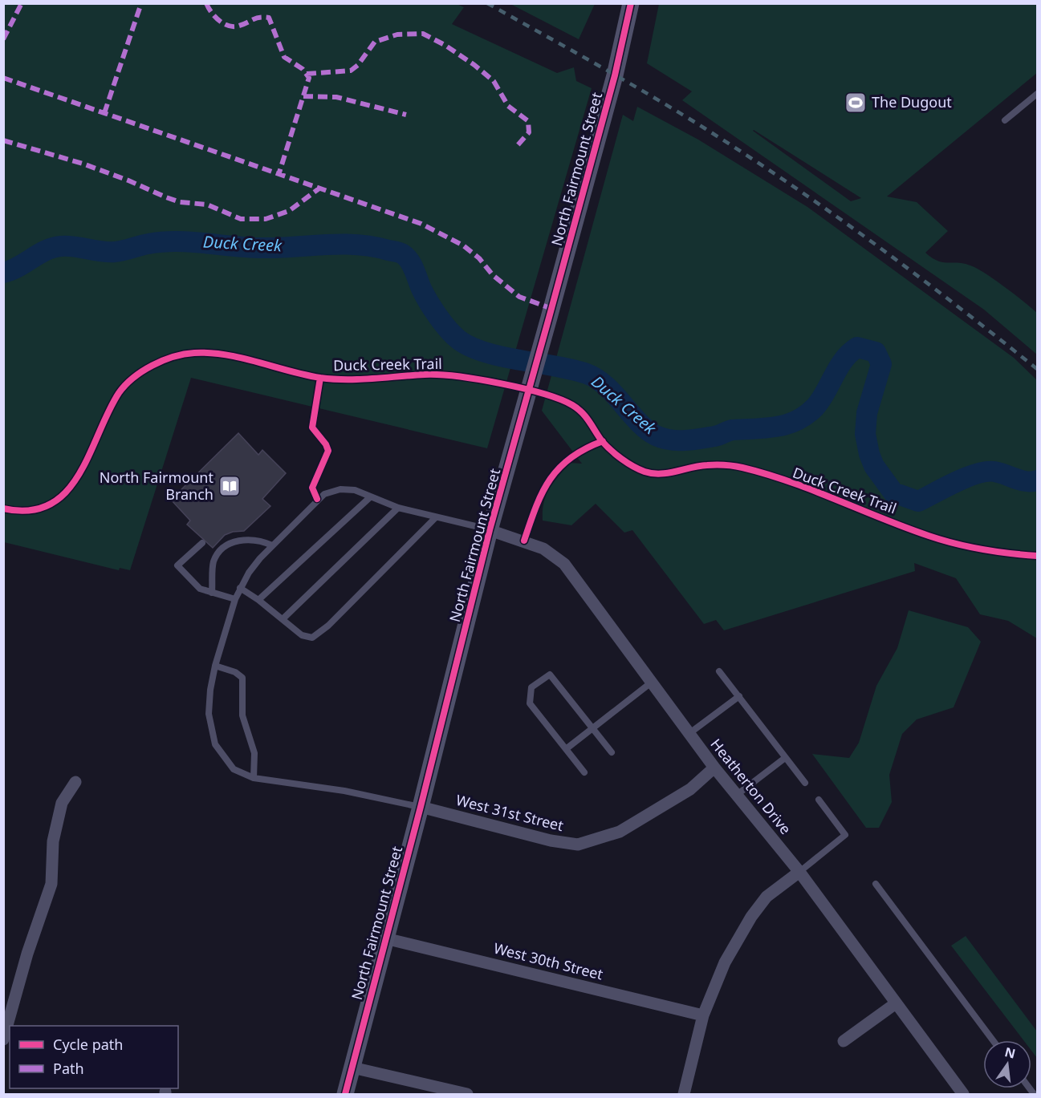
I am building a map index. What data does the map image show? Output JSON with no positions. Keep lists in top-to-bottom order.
{
  "streets": {
    "street": [
      "North Fairmount Street",
      "Heatherton Drive",
      "West 31st Street",
      "West 30th Street"
    ],
    "cycle path": ["Duck Creek Trail"]
  },
  "crossings": [
    ["North Fairmount Street", "Heatherton Drive"],
    ["North Fairmount Street", "West 31st Street"],
    ["North Fairmount Street", "West 30th Street"],
    ["Heatherton Drive", "West 31st Street"]
  ],
  "water": ["Duck Creek"],
  "places": {
    "sports": ["The Dugout"],
    "library": ["North Fairmount Branch"]
  },
  "legend": ["Cycle path", "Path"],
  "north": "top"
}
